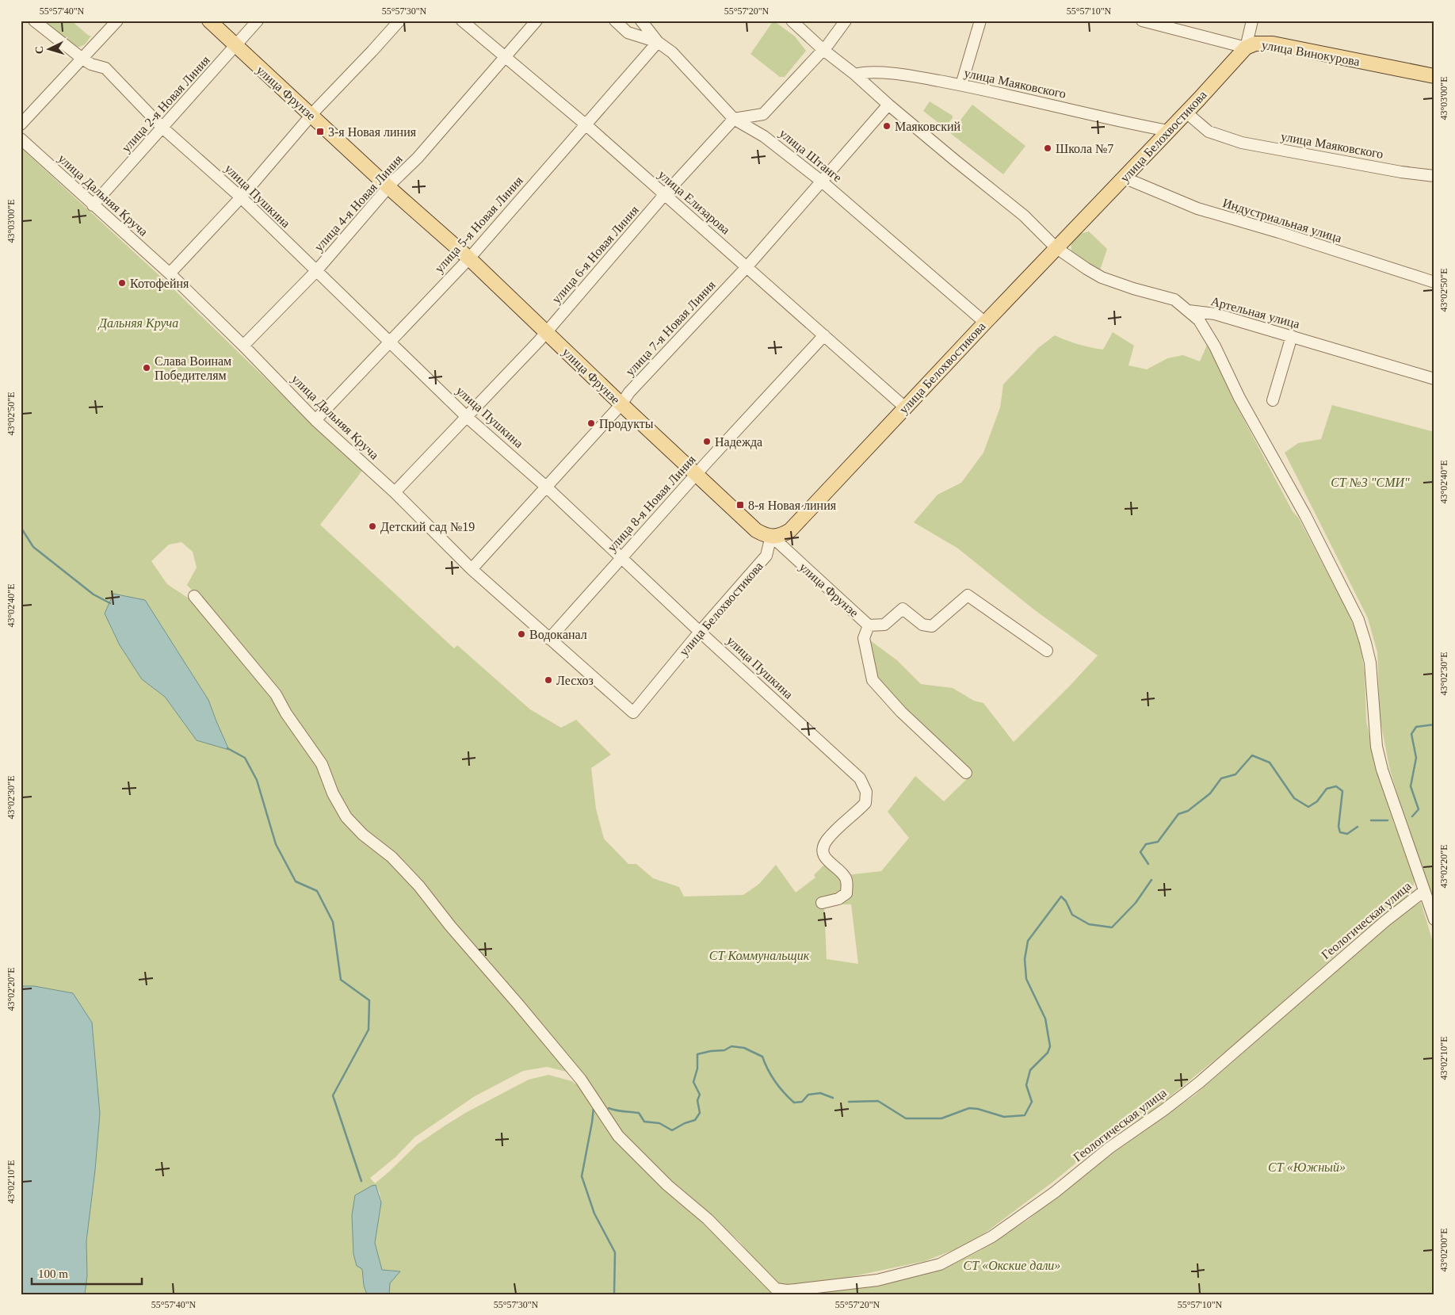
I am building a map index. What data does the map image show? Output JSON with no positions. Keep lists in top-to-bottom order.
{
  "streets": {
    "main road": ["улица Винокурова", "улица Фрунзе", "улица Белохвостикова"],
    "street": [
      "улица Маяковского",
      "улица 2-я Новая Линия",
      "улица Штанге",
      "улица Дальняя Круча",
      "улица Пушкина",
      "улица Елизарова",
      "улица 4-я Новая Линия",
      "Индустриальная улица",
      "улица 5-я Новая Линия",
      "улица 6-я Новая Линия",
      "Артельная улица",
      "улица 7-я Новая Линия",
      "улица 8-я Новая Линия",
      "Геологическая улица"
    ]
  },
  "crossings": [
    ["улица Винокурова", "улица Белохвостикова"],
    ["улица Маяковского", "улица Белохвостикова"],
    ["улица Фрунзе", "улица 2-я Новая Линия"],
    ["улица Фрунзе", "улица Белохвостикова"],
    ["улица Фрунзе", "улица 4-я Новая Линия"],
    ["улица Фрунзе", "улица 5-я Новая Линия"],
    ["улица Фрунзе", "улица 6-я Новая Линия"],
    ["улица Фрунзе", "улица 7-я Новая Линия"],
    ["улица Фрунзе", "улица 8-я Новая Линия"],
    ["улица 2-я Новая Линия", "улица Дальняя Круча"],
    ["улица 2-я Новая Линия", "улица Пушкина"],
    ["улица Белохвостикова", "улица Штанге"],
    ["улица Белохвостикова", "улица Дальняя Круча"],
    ["улица Белохвостикова", "улица Пушкина"],
    ["улица Белохвостикова", "улица Елизарова"],
    ["улица Белохвостикова", "Индустриальная улица"],
    ["улица Белохвостикова", "Артельная улица"],
    ["улица Штанге", "улица 5-я Новая Линия"],
    ["улица Штанге", "улица 6-я Новая Линия"],
    ["улица Штанге", "улица 7-я Новая Линия"],
    ["улица Дальняя Круча", "улица 4-я Новая Линия"],
    ["улица Дальняя Круча", "улица 5-я Новая Линия"],
    ["улица Дальняя Круча", "улица 6-я Новая Линия"],
    ["улица Дальняя Круча", "улица 7-я Новая Линия"],
    ["улица Дальняя Круча", "улица 8-я Новая Линия"],
    ["улица Пушкина", "улица 4-я Новая Линия"],
    ["улица Пушкина", "улица 5-я Новая Линия"],
    ["улица Пушкина", "улица 6-я Новая Линия"],
    ["улица Пушкина", "улица 7-я Новая Линия"],
    ["улица Пушкина", "улица 8-я Новая Линия"],
    ["улица Елизарова", "улица 4-я Новая Линия"],
    ["улица Елизарова", "улица 5-я Новая Линия"],
    ["улица Елизарова", "улица 6-я Новая Линия"],
    ["улица Елизарова", "улица 7-я Новая Линия"],
    ["улица Елизарова", "улица 8-я Новая Линия"]
  ],
  "parks": [
    "Дальняя Круча",
    "СТ №3 \"СМИ\"",
    "СТ Коммунальщик",
    "СТ «Южный»",
    "СТ «Окские дали»"
  ],
  "places": {
    "other": [
      "Маяковский",
      "Школа №7",
      "Котофейня",
      "Слава Воинам Победителям",
      "Продукты",
      "Надежда",
      "Детский сад №19",
      "Водоканал",
      "Лесхоз"
    ],
    "transit": ["3-я Новая линия", "8-я Новая линия"]
  },
  "scale_bar": "100 m",
  "north": "left",
  "coordinates": [
    "55°57'40\"N",
    "55°57'30\"N",
    "55°57'20\"N",
    "55°57'10\"N",
    "43°03'00\"E",
    "43°02'50\"E",
    "43°02'40\"E",
    "43°02'30\"E",
    "43°02'20\"E",
    "43°02'10\"E",
    "43°02'00\"E"
  ]
}
